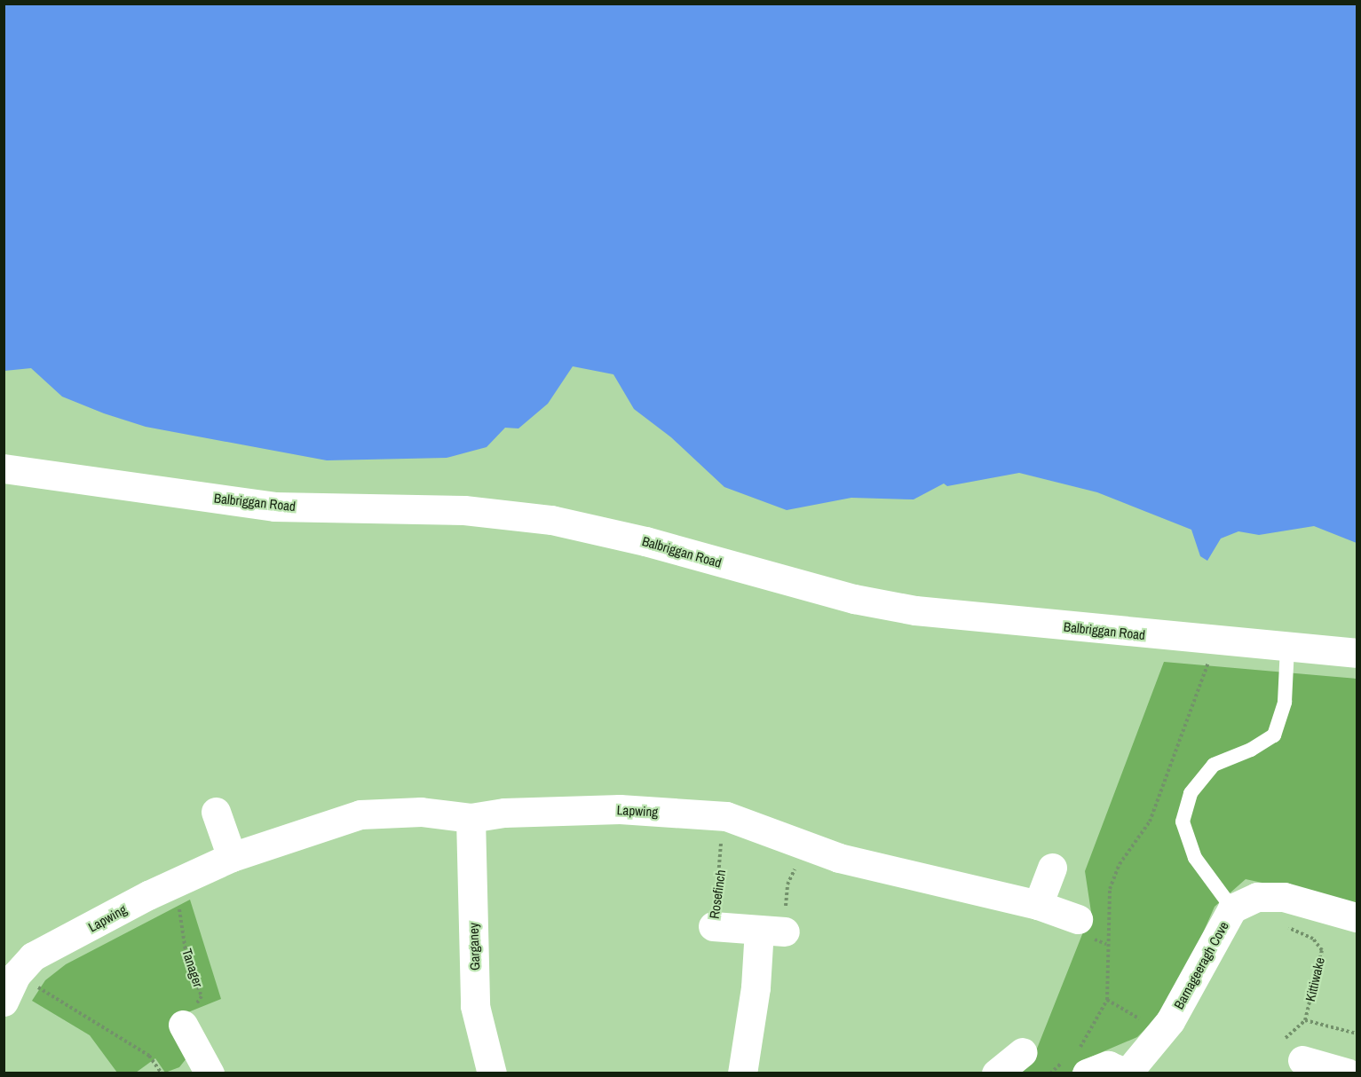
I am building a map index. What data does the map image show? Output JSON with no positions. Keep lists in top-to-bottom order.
{
  "streets": {
    "street": [
      "Balbriggan Road",
      "Lapwing",
      "Rosefinch",
      "Garganey",
      "Barnageeragh Cove"
    ],
    "path": ["Tanager", "Kittiwake"]
  },
  "crossings": [
    ["Lapwing", "Rosefinch"],
    ["Lapwing", "Garganey"],
    ["Lapwing", "Tanager"],
    ["Barnageeragh Cove", "Kittiwake"]
  ]
}
